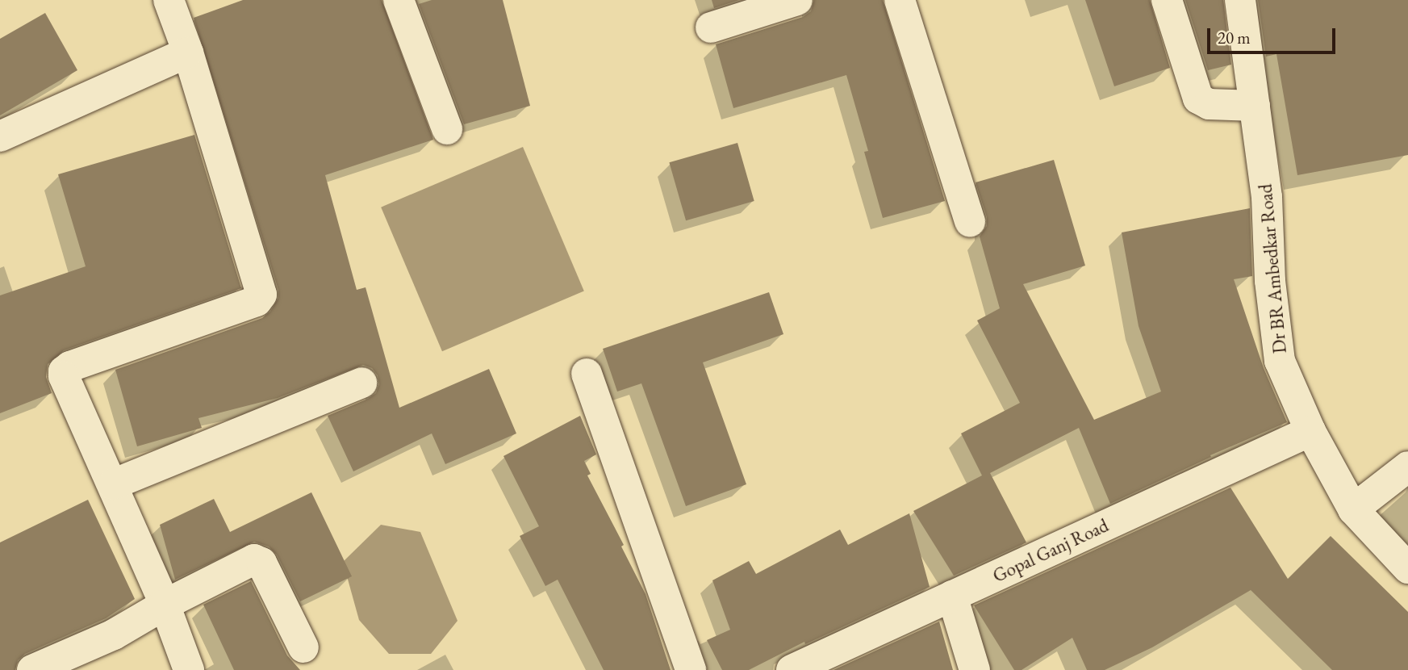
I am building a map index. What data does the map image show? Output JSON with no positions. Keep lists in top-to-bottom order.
{
  "streets": {
    "street": ["Dr BR Ambedkar Road", "Gopal Ganj Road"]
  },
  "crossings": [
    ["Dr BR Ambedkar Road", "Gopal Ganj Road"]
  ],
  "scale_bar": "20 m"
}
